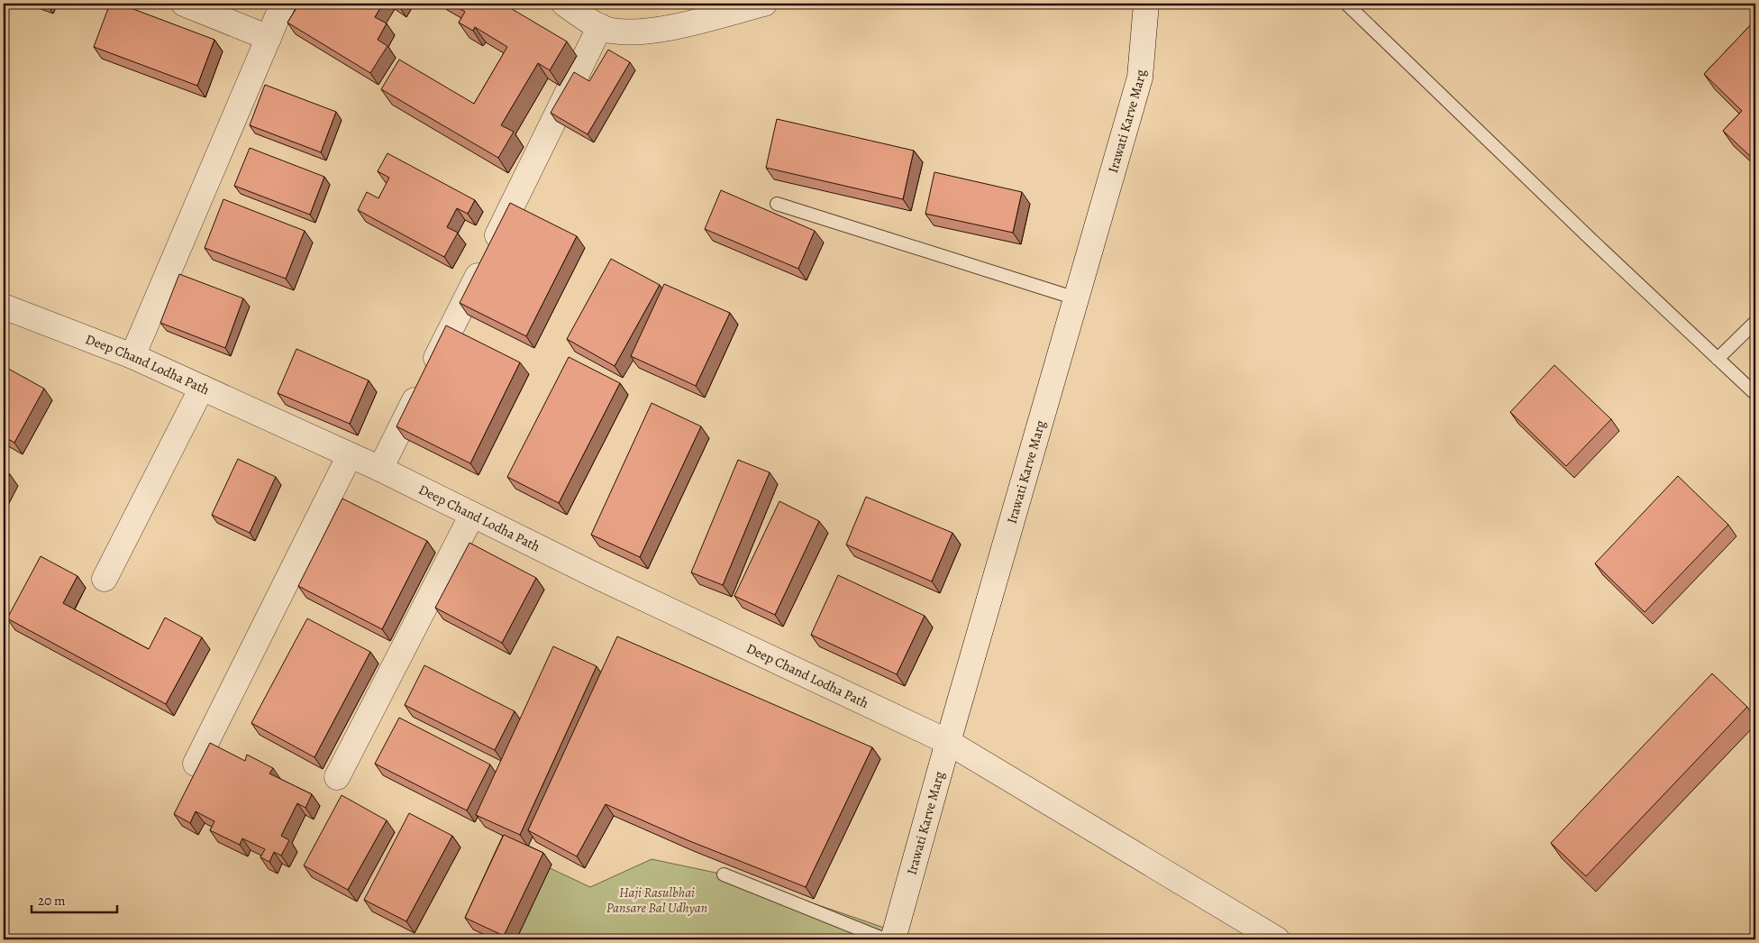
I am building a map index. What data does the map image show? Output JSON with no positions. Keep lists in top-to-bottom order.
{
  "streets": {
    "street": ["Irawati Karve Marg", "Deep Chand Lodha Path"]
  },
  "crossings": [
    ["Irawati Karve Marg", "Deep Chand Lodha Path"]
  ],
  "parks": ["Haji Rasulbhai Pansare Bal Udhyan"],
  "scale_bar": "20 m"
}
